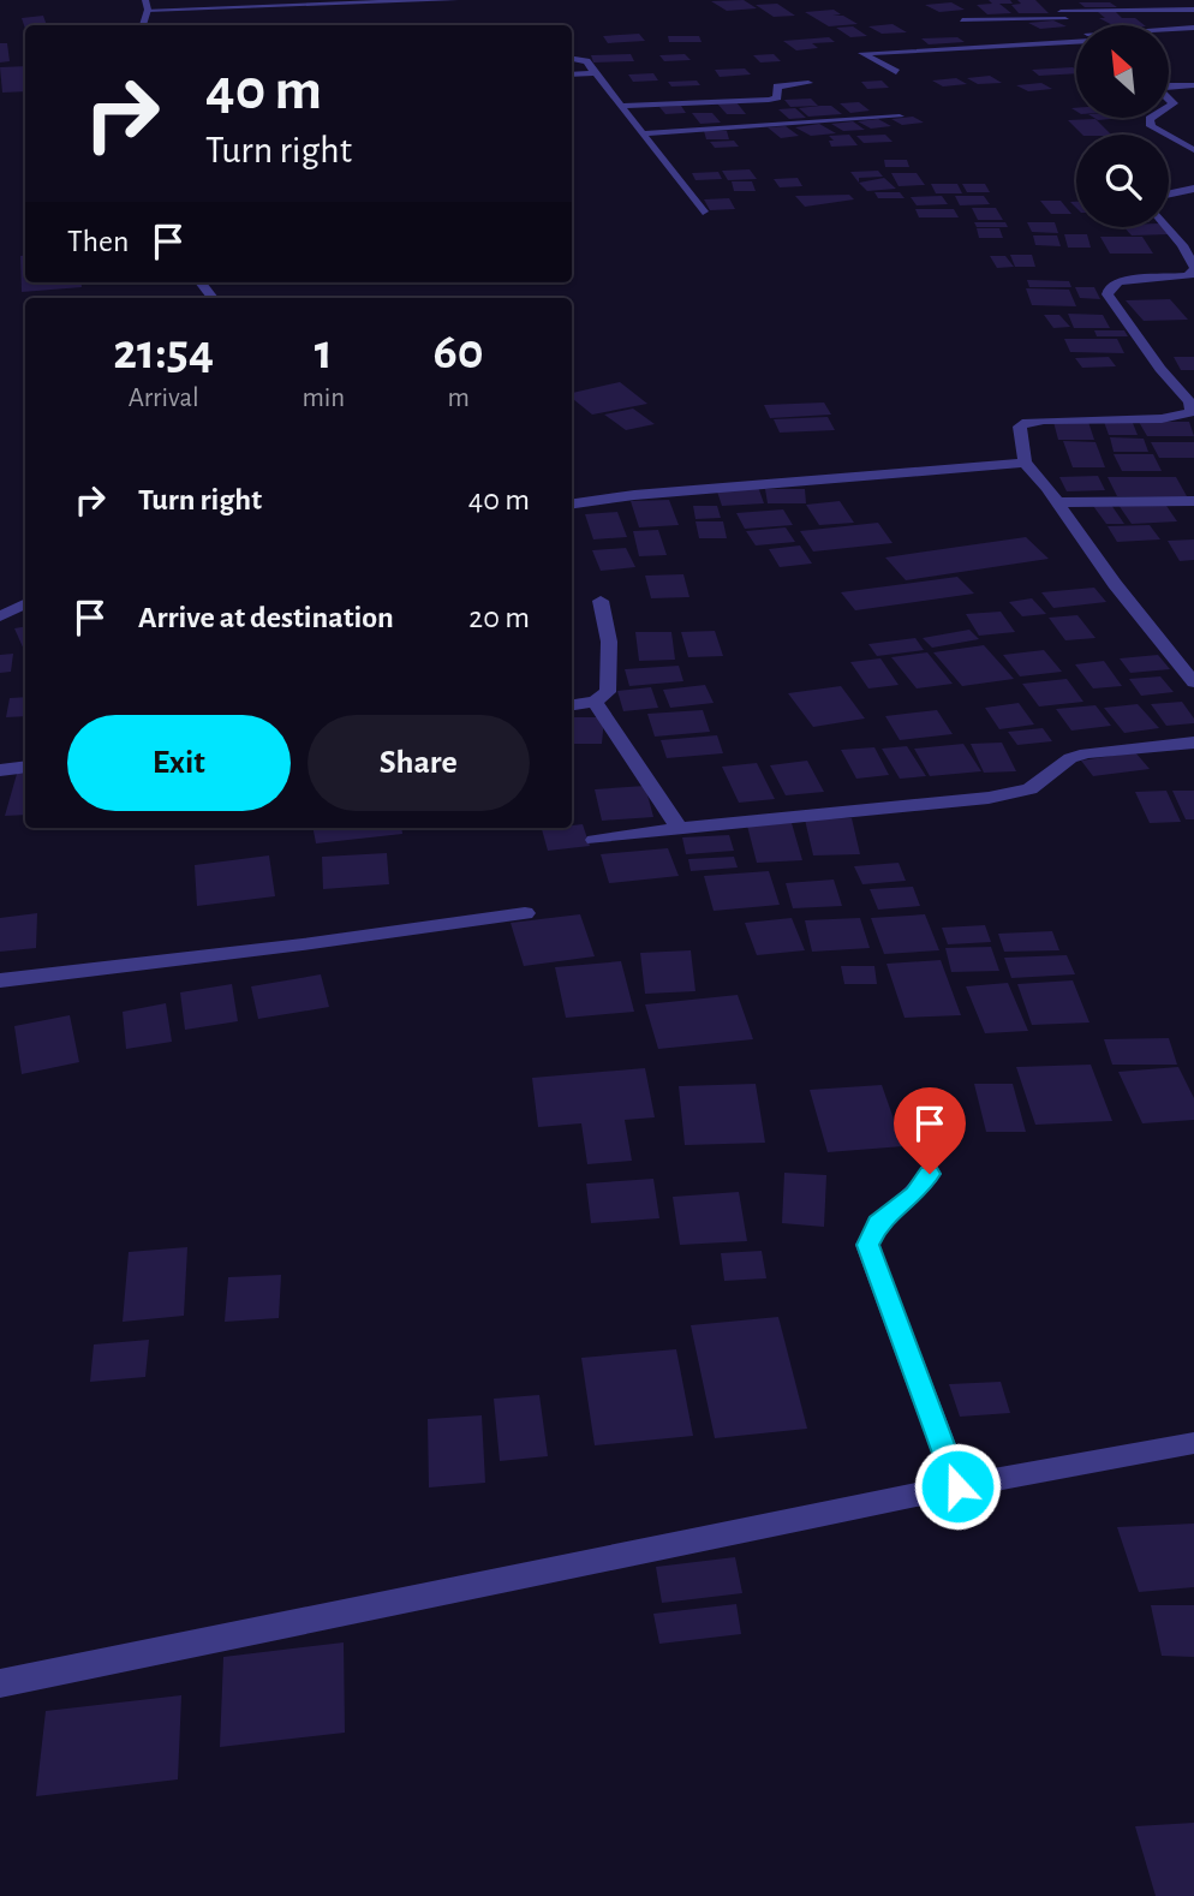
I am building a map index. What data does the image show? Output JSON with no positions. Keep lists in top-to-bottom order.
{
  "north": "top left",
  "page": {
    "turn": ["40 m", "Turn right"],
    "then": "Then",
    "eta": [
      "21:54",
      "Arrival",
      "1",
      "min",
      "60",
      "m"
    ],
    "list": [
      {
        "name": "Turn right",
        "value": "40 m"
      },
      {
        "name": "Arrive at destination",
        "value": "20 m"
      }
    ],
    "buttons": ["Exit", "Share"]
  }
}
